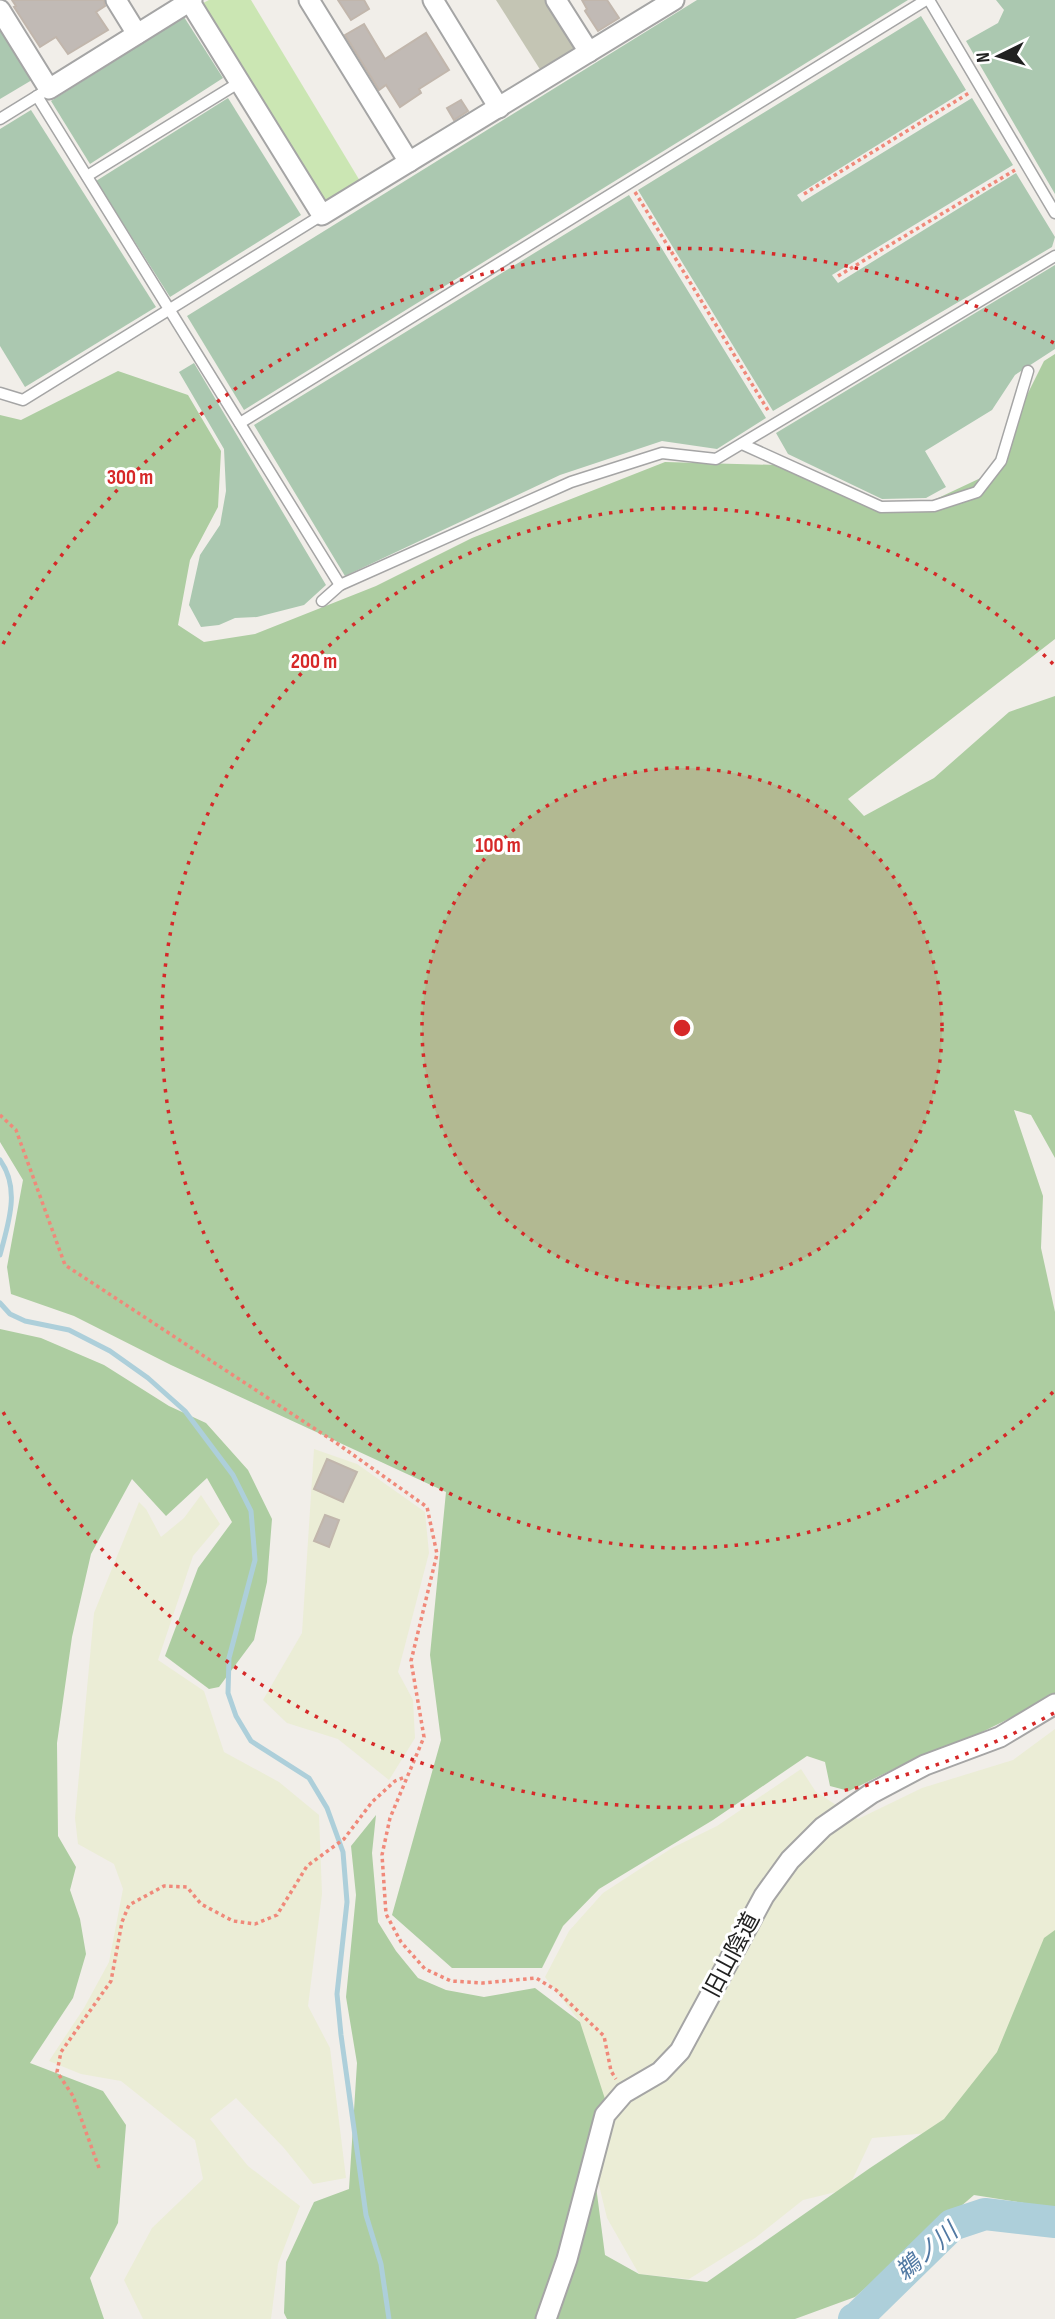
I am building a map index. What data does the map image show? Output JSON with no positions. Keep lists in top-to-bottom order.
{
  "streets": {
    "street": ["旧山陰道"]
  },
  "water": ["鵜ノ川"],
  "north": "left",
  "rings": ["300 m", "200 m", "100 m"]
}
